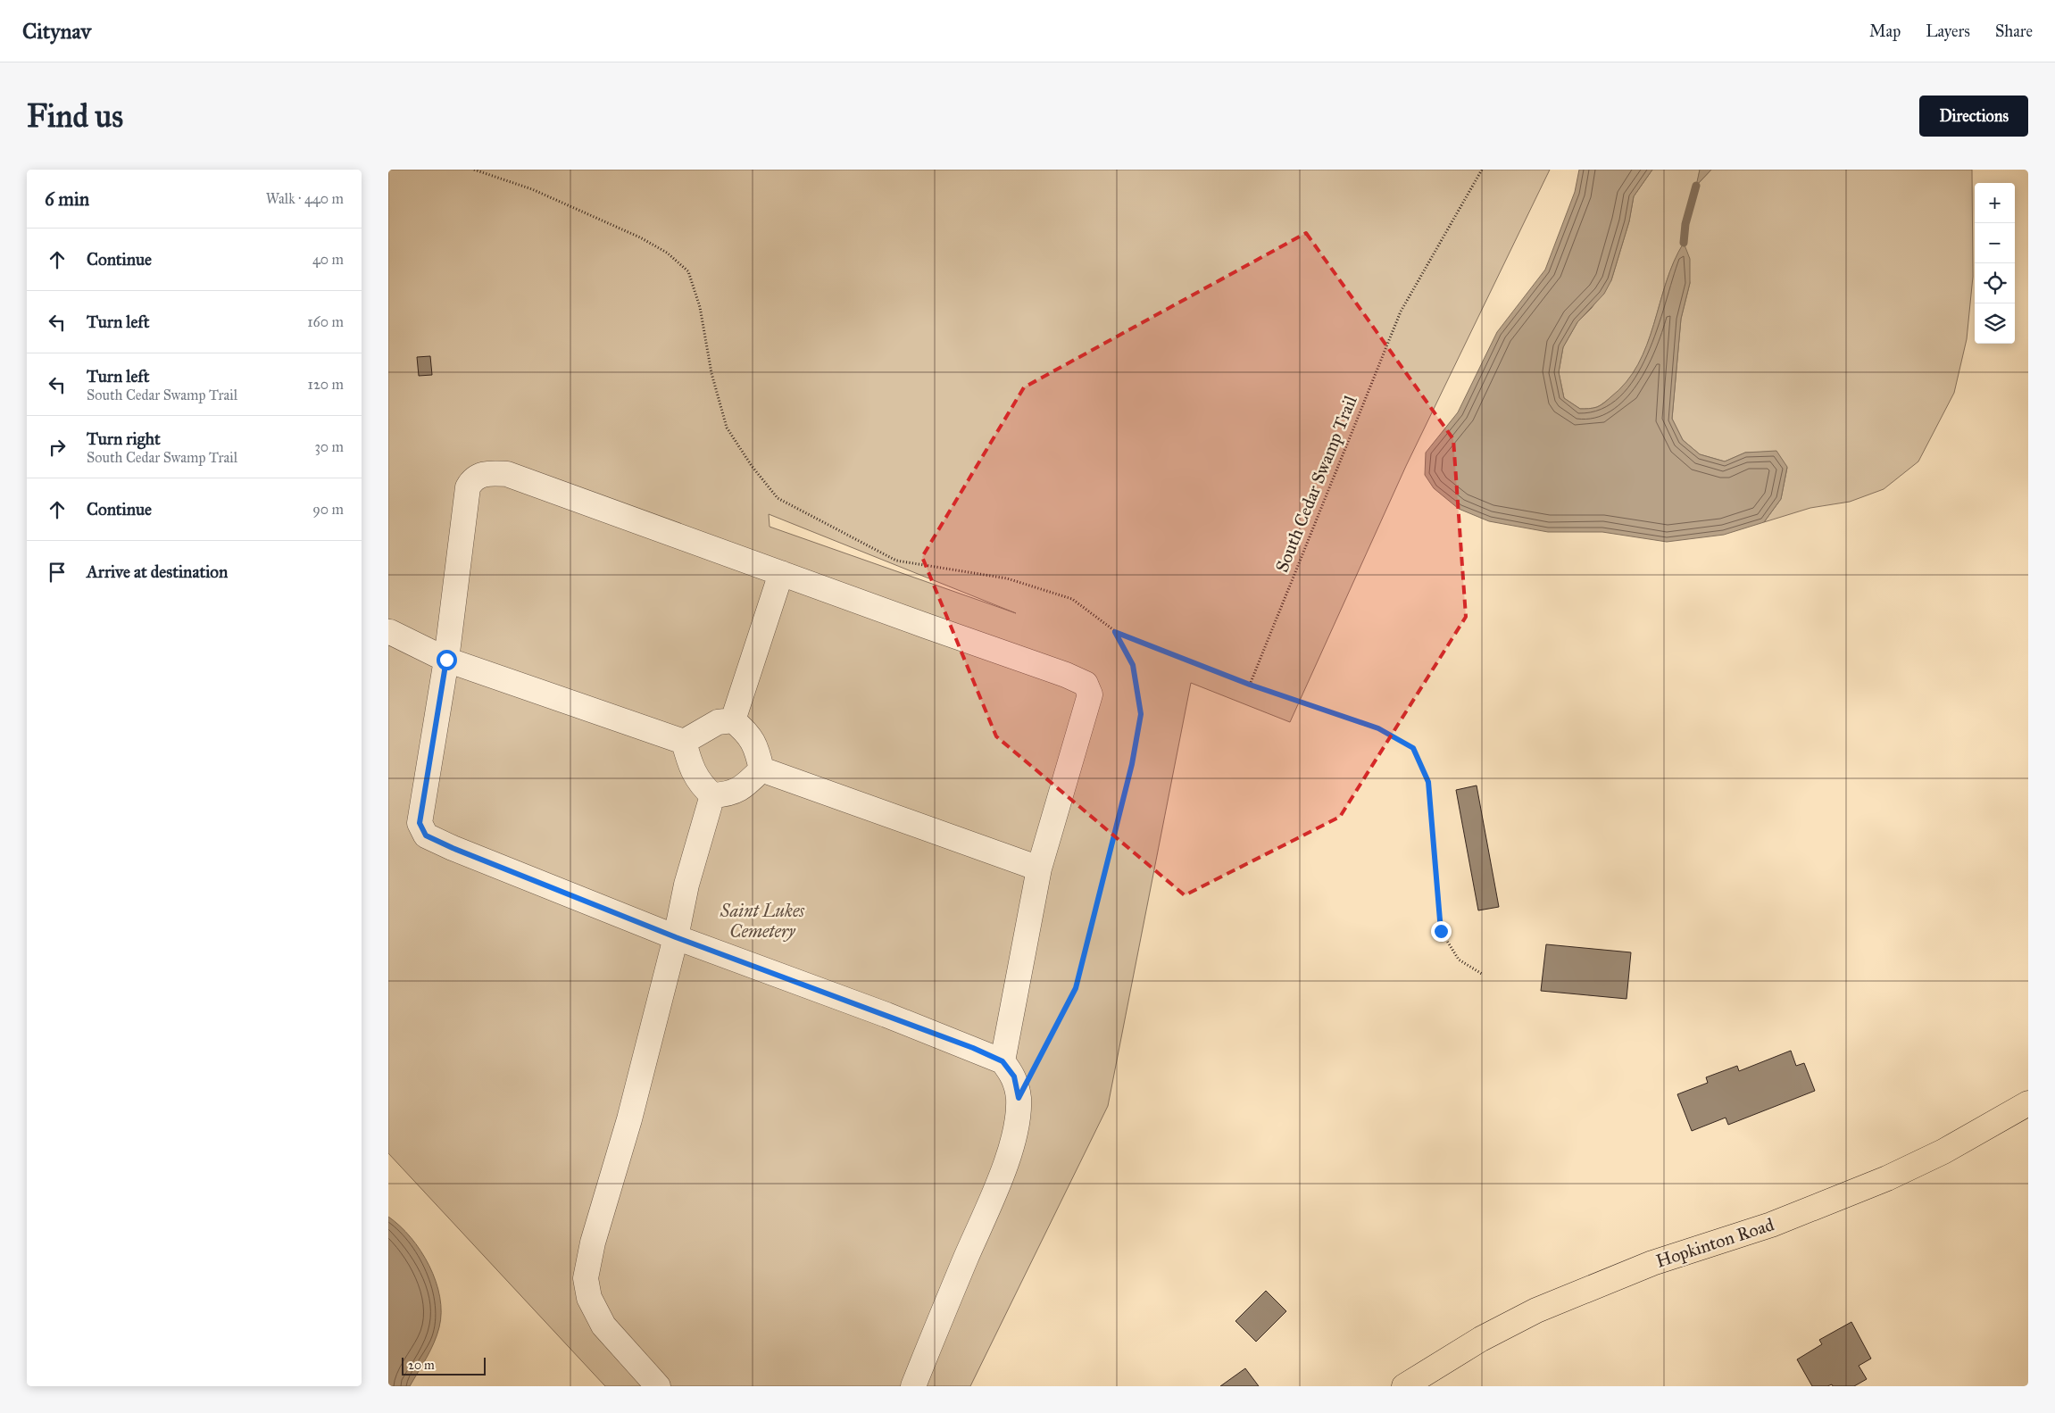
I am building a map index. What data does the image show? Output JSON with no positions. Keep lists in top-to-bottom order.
{
  "streets": {
    "main road": ["Hopkinton Road"],
    "path": ["South Cedar Swamp Trail"]
  },
  "parks": ["Saint Lukes Cemetery"],
  "scale_bar": "20 m",
  "page": {
    "header": "Citynav",
    "nav": ["Map", "Layers", "Share"],
    "buttons": "Directions",
    "title": "Find us",
    "heading": ["6 min", "Walk · 440 m"],
    "map_buttons": ["+", "−"],
    "list": [
      ["Continue", "40 m"],
      ["Turn left", "160 m"],
      ["Turn left", "South Cedar Swamp Trail", "120 m"],
      ["Turn right", "South Cedar Swamp Trail", "30 m"],
      ["Continue", "90 m"],
      "Arrive at destination"
    ],
    "scale": "20 m"
  }
}
